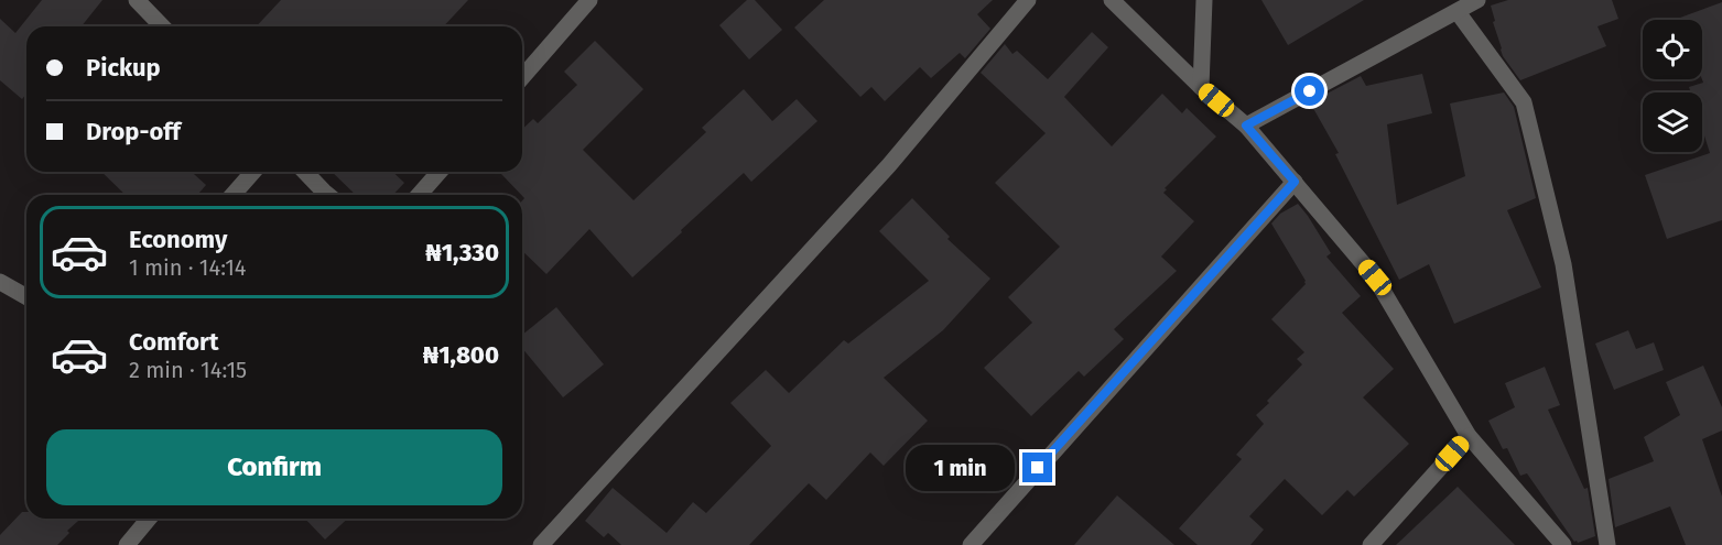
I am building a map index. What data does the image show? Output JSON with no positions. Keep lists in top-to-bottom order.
{
  "page": {
    "banner": ["Pickup", "Drop-off"],
    "list": [
      {
        "name": "Economy",
        "note": "1 min · 14:14",
        "value": "₦1,330"
      },
      {
        "name": "Comfort",
        "note": "2 min · 14:15",
        "value": "₦1,800"
      }
    ],
    "buttons": "Confirm",
    "bubble": "1 min"
  }
}
